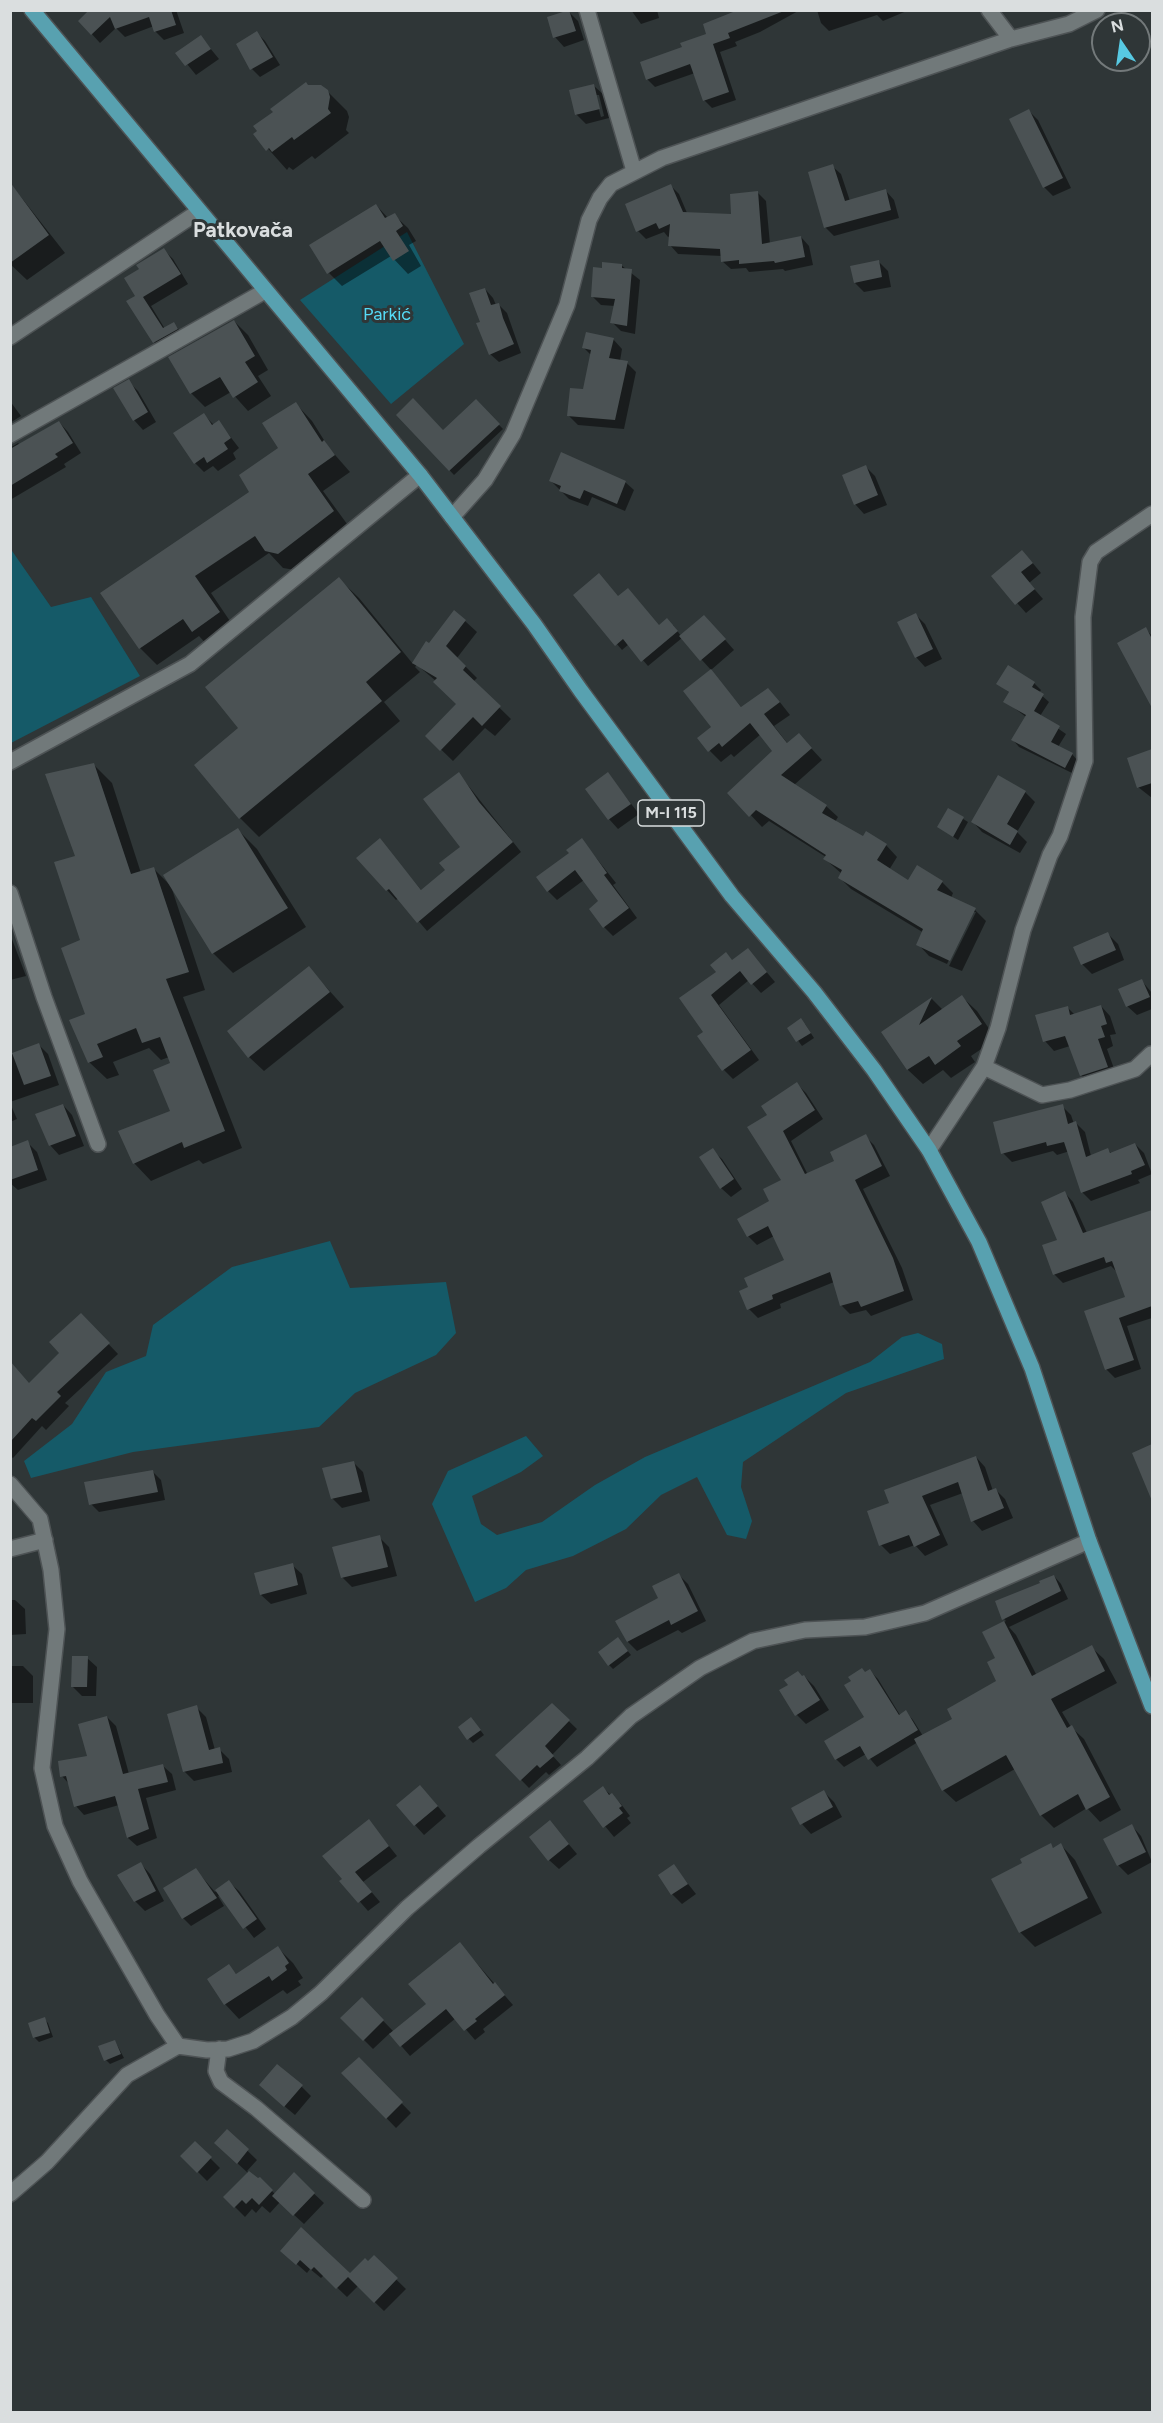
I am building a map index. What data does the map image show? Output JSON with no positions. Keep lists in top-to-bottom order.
{
  "streets": {
    "main road": ["M-I 115"]
  },
  "districts": ["Patkovača"],
  "parks": ["Parkić"],
  "north": "top"
}
